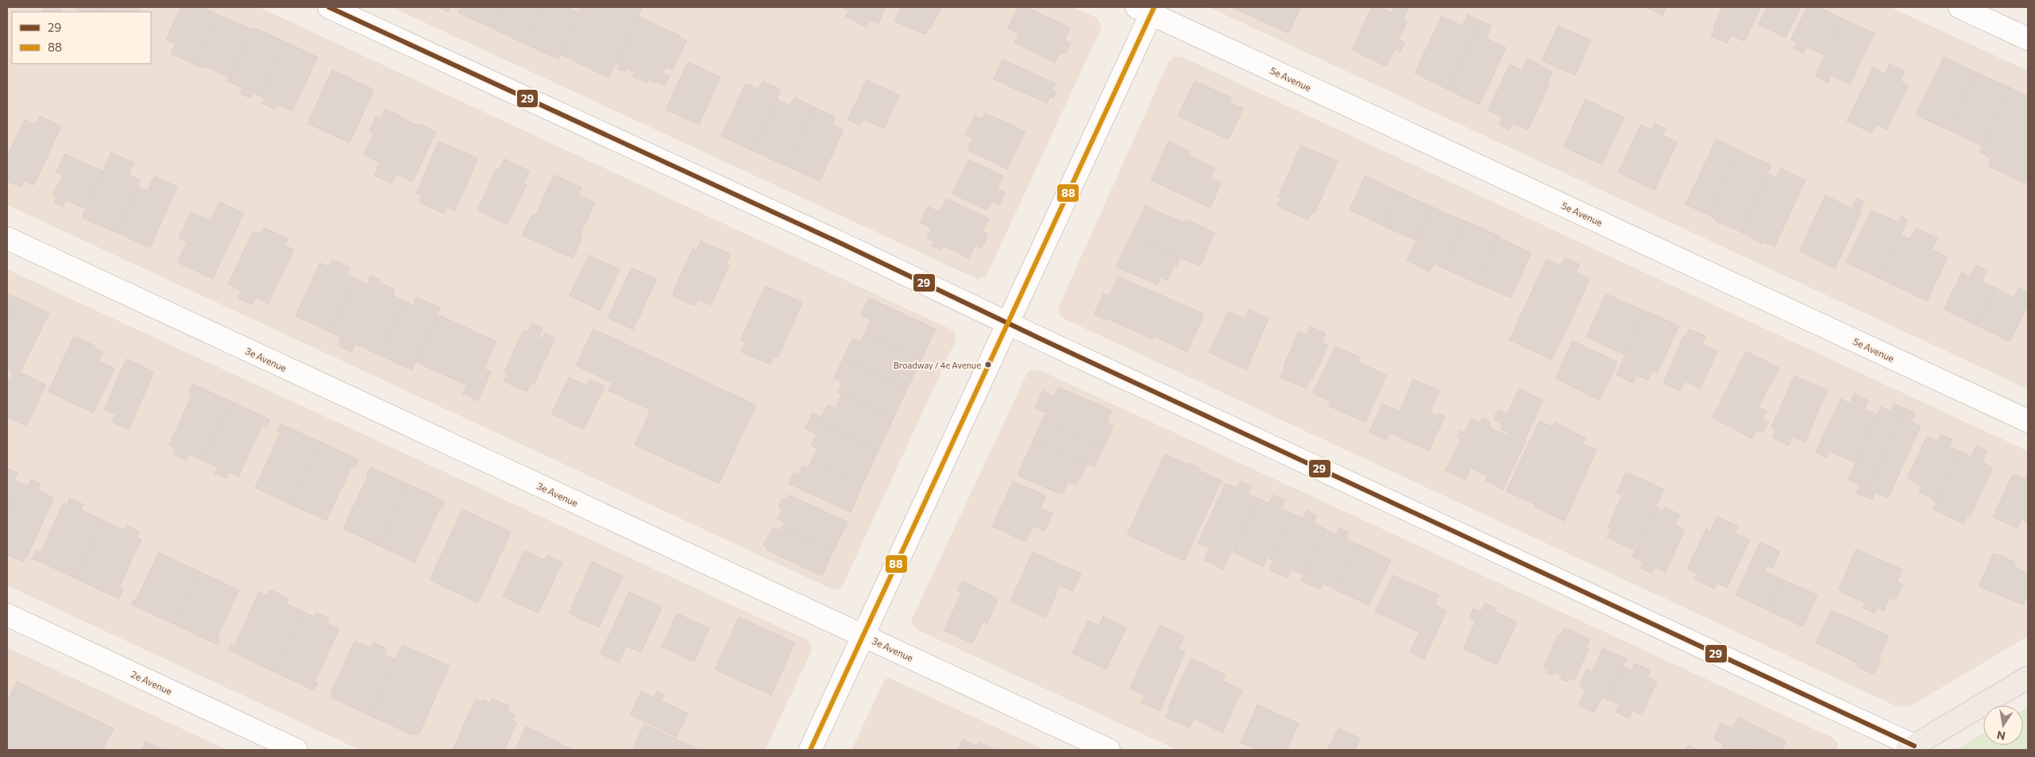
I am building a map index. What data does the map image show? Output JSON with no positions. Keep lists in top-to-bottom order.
{
  "streets": {
    "street": ["5e Avenue", "3e Avenue", "2e Avenue"]
  },
  "places": ["Broadway / 4e Avenue"],
  "lines": ["transit line 29", "transit line 88"],
  "legend": ["29", "88"],
  "north": "bottom"
}
